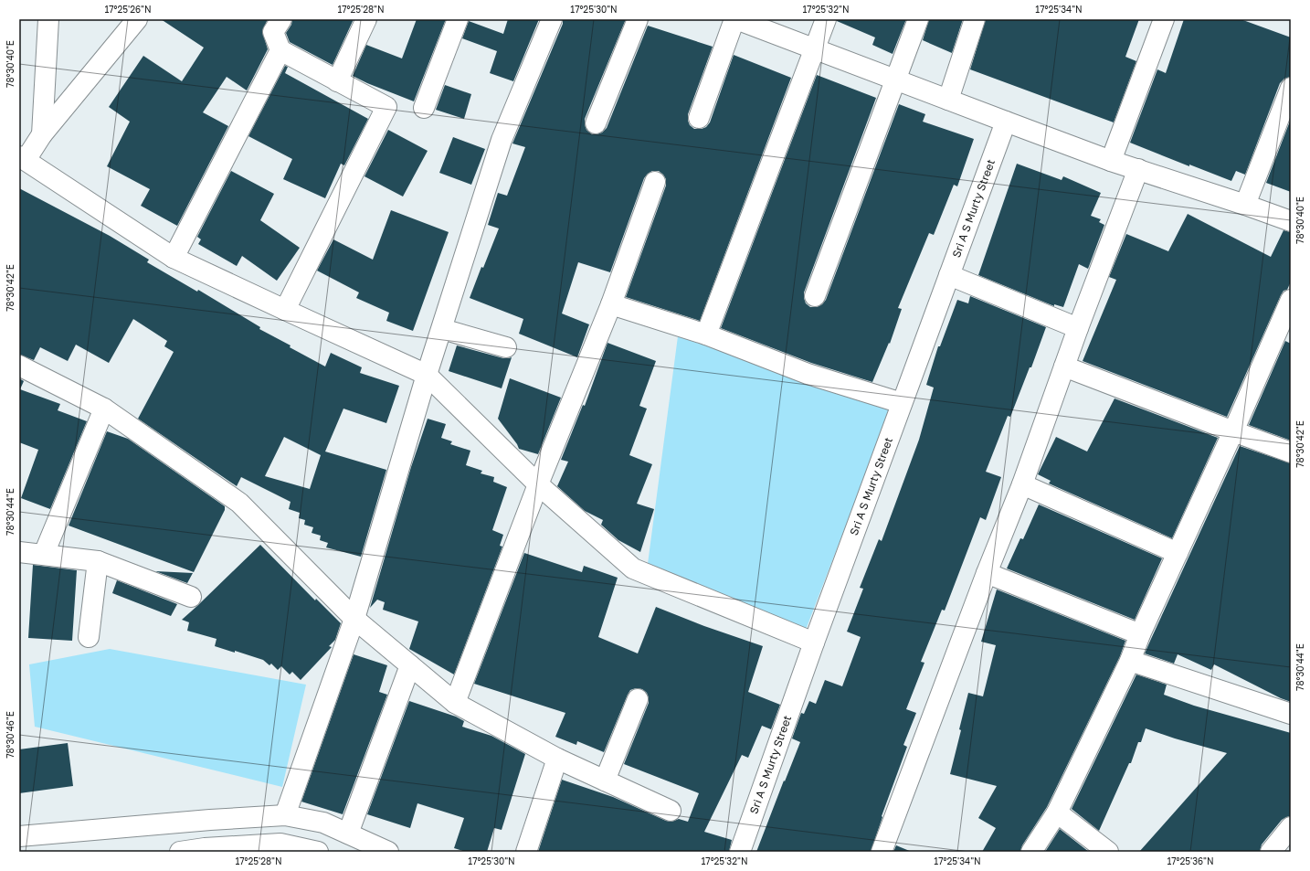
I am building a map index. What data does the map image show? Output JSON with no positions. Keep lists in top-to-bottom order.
{
  "streets": {
    "street": ["Sri A S Murty Street"]
  },
  "coordinates": [
    "17°25'26\"N",
    "17°25'28\"N",
    "17°25'30\"N",
    "17°25'32\"N",
    "17°25'34\"N",
    "78°30'40\"E",
    "78°30'42\"E",
    "78°30'44\"E",
    "78°30'46\"E",
    "17°25'36\"N"
  ]
}
